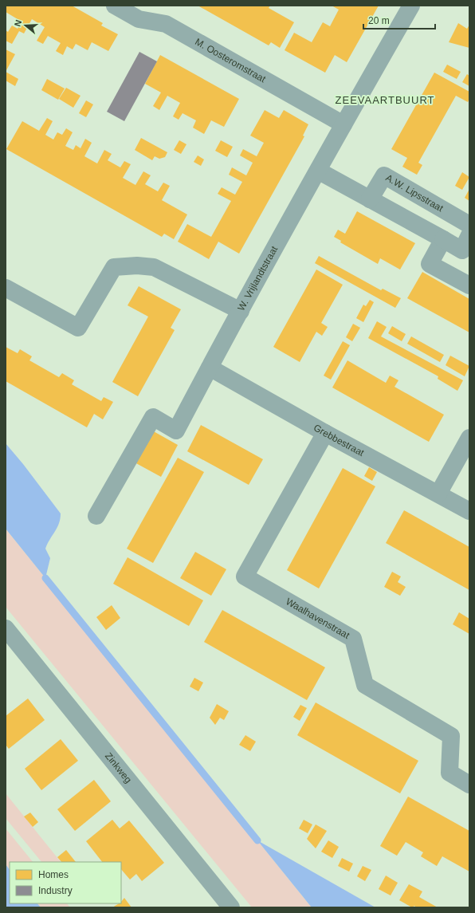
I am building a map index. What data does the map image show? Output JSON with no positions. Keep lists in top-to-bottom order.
{
  "streets": {
    "street": [
      "M. Oosteromstraat",
      "A.W. Lipsstraat",
      "W. Vrijlandtstraat",
      "Grebbestraat",
      "Waalhavenstraat",
      "Zinkweg"
    ]
  },
  "crossings": [
    ["M. Oosteromstraat", "W. Vrijlandtstraat"],
    ["W. Vrijlandtstraat", "Grebbestraat"],
    ["Grebbestraat", "Waalhavenstraat"]
  ],
  "districts": ["ZEEVAARTBUURT"],
  "legend": ["Homes", "Industry"],
  "scale_bar": "20 m",
  "north": "left"
}
